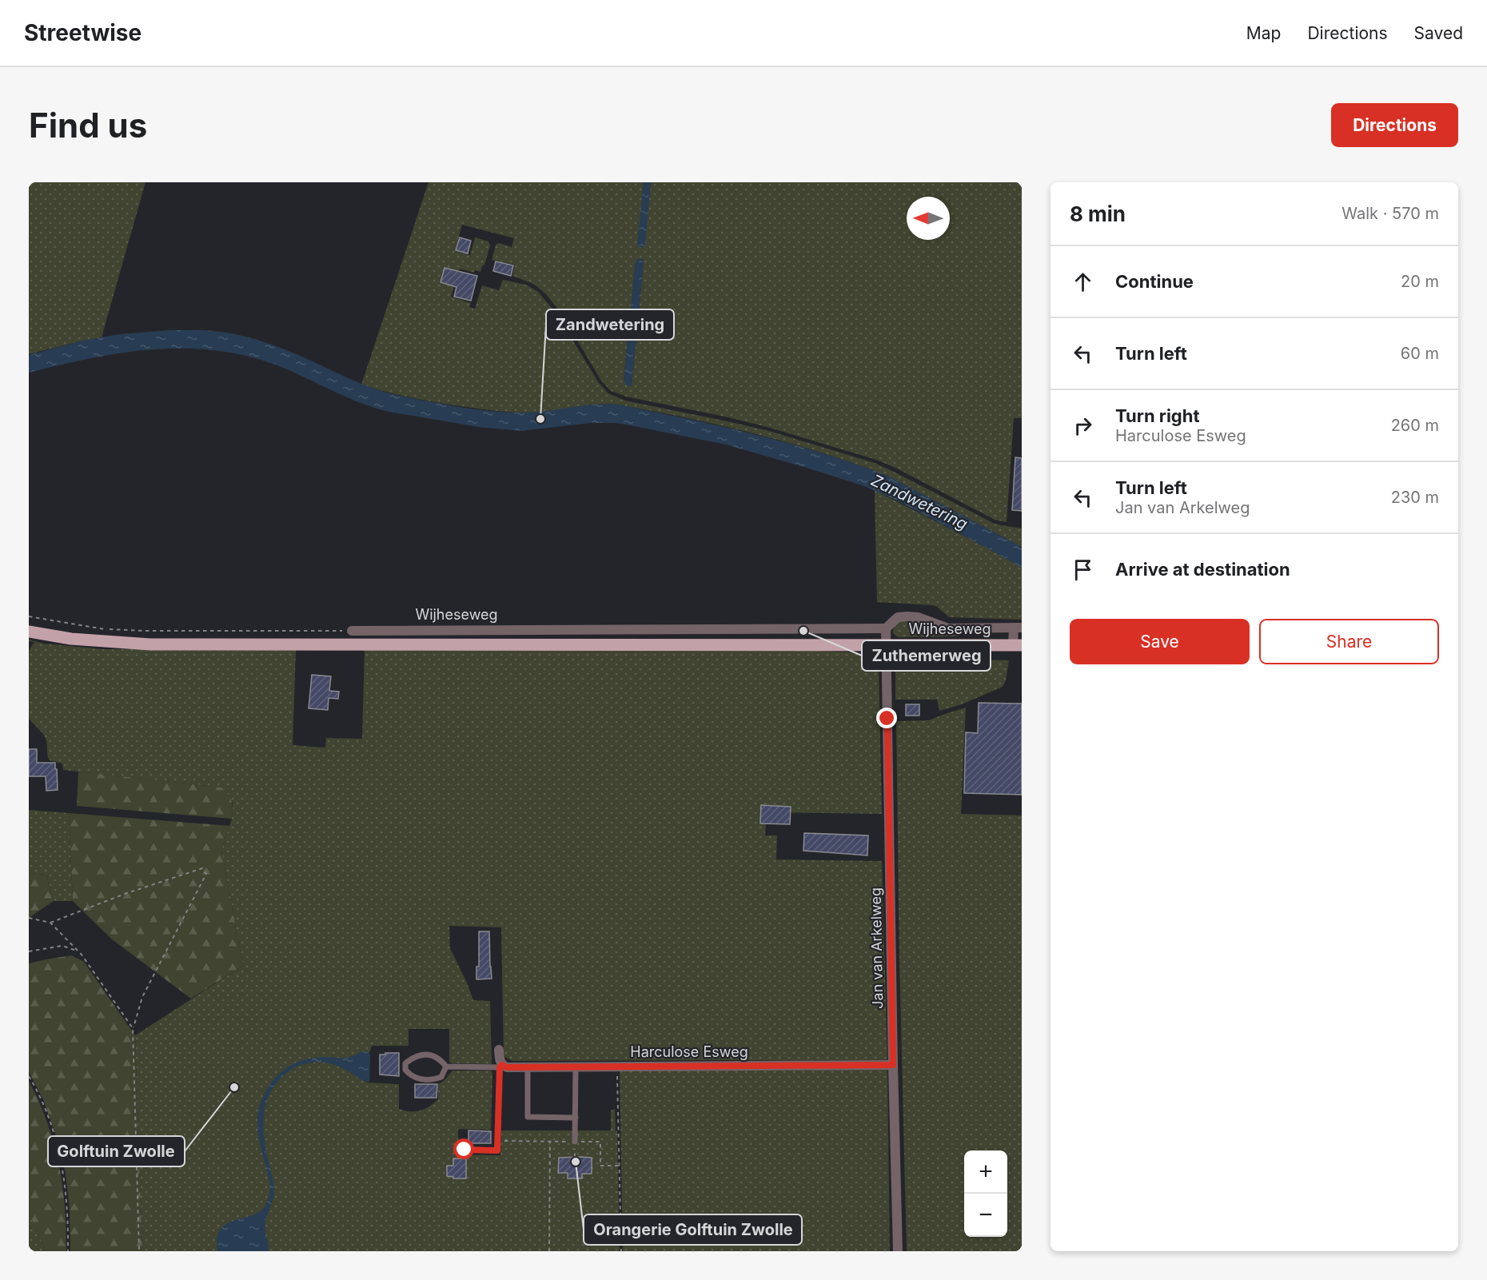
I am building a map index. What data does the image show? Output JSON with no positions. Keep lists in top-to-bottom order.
{
  "streets": {
    "main road": ["Wijheseweg"],
    "street": ["Jan van Arkelweg", "Harculose Esweg"]
  },
  "crossings": [
    ["Wijheseweg", "Jan van Arkelweg"],
    ["Jan van Arkelweg", "Harculose Esweg"]
  ],
  "water": ["Zandwetering"],
  "places": [
    "Zandwetering",
    "Zuthemerweg",
    "Golftuin Zwolle",
    "Orangerie Golftuin Zwolle"
  ],
  "north": "left",
  "page": {
    "header": "Streetwise",
    "nav": ["Map", "Directions", "Saved"],
    "buttons": [
      "Directions",
      ["Save", "Share"]
    ],
    "title": "Find us",
    "heading": ["8 min", "Walk · 570 m"],
    "list": [
      ["Continue", "20 m"],
      ["Turn left", "60 m"],
      ["Turn right", "Harculose Esweg", "260 m"],
      ["Turn left", "Jan van Arkelweg", "230 m"],
      "Arrive at destination"
    ],
    "map_buttons": ["+", "−"]
  }
}
